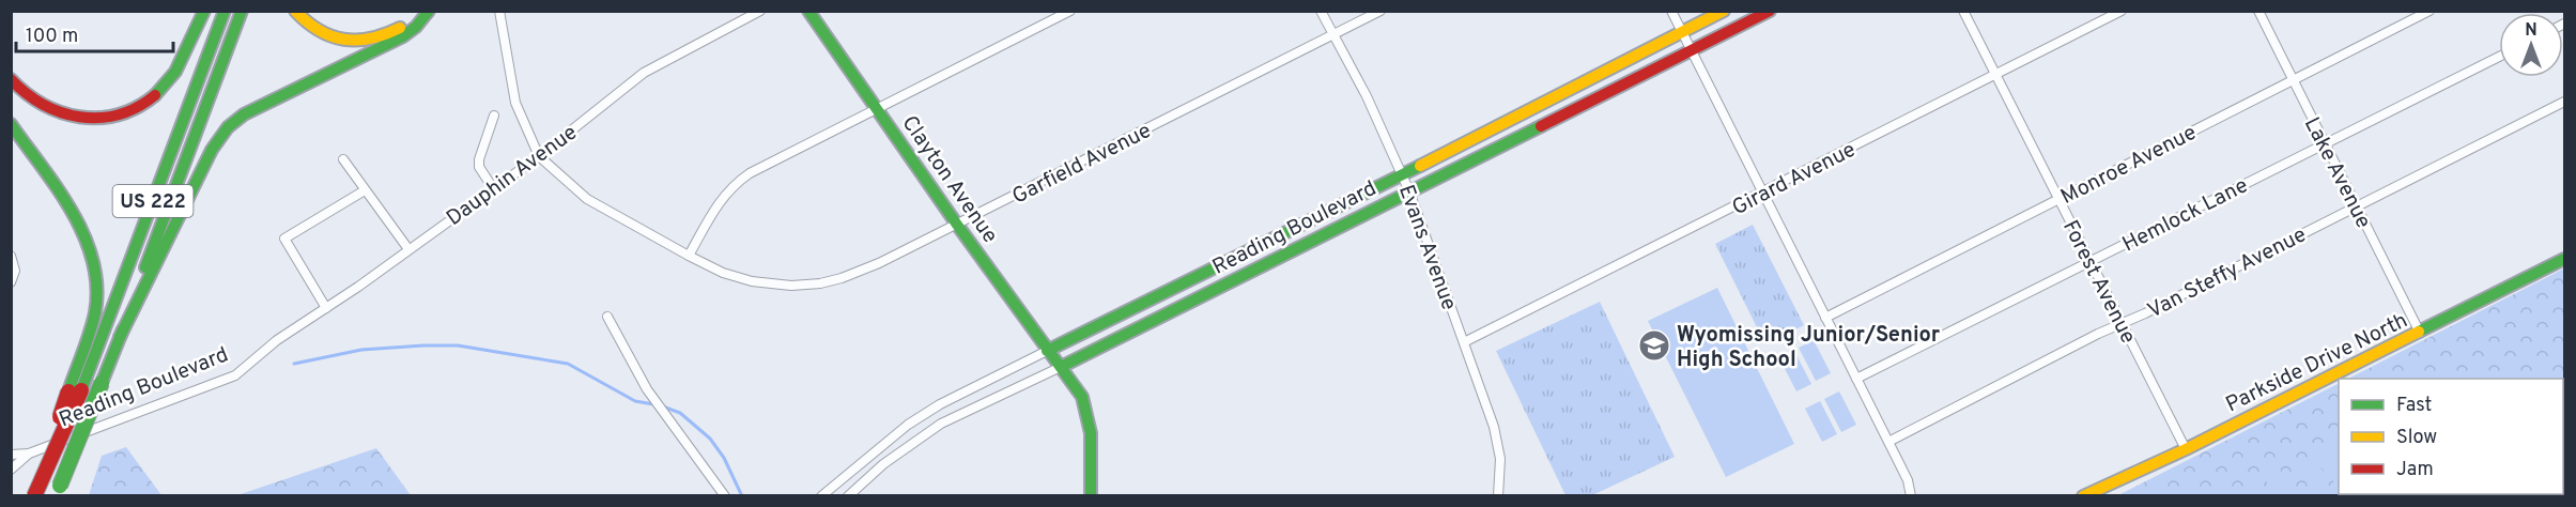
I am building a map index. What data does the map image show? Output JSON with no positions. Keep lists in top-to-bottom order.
{
  "streets": {
    "main road": [
      "Clayton Avenue",
      "US 222",
      "Reading Boulevard",
      "Parkside Drive North"
    ],
    "street": [
      "Garfield Avenue",
      "Monroe Avenue",
      "Lake Avenue",
      "Dauphin Avenue",
      "Girard Avenue",
      "Hemlock Lane",
      "Evans Avenue",
      "Van Steffy Avenue",
      "Forest Avenue"
    ]
  },
  "crossings": [
    ["Garfield Avenue", "Dauphin Avenue"],
    ["Garfield Avenue", "Clayton Avenue"],
    ["Garfield Avenue", "Evans Avenue"],
    ["Monroe Avenue", "Lake Avenue"],
    ["Monroe Avenue", "Forest Avenue"],
    ["Lake Avenue", "Hemlock Lane"],
    ["Lake Avenue", "Van Steffy Avenue"],
    ["Lake Avenue", "Parkside Drive North"],
    ["Dauphin Avenue", "Reading Boulevard"],
    ["Girard Avenue", "Evans Avenue"],
    ["Girard Avenue", "Forest Avenue"],
    ["Clayton Avenue", "Reading Boulevard"],
    ["Hemlock Lane", "Forest Avenue"],
    ["Reading Boulevard", "Evans Avenue"],
    ["Van Steffy Avenue", "Forest Avenue"],
    ["Forest Avenue", "Parkside Drive North"]
  ],
  "places": {
    "school or university": ["Wyomissing Junior/Senior High School"]
  },
  "legend": ["Fast", "Slow", "Jam"],
  "scale_bar": "100 m",
  "north": "top"
}
